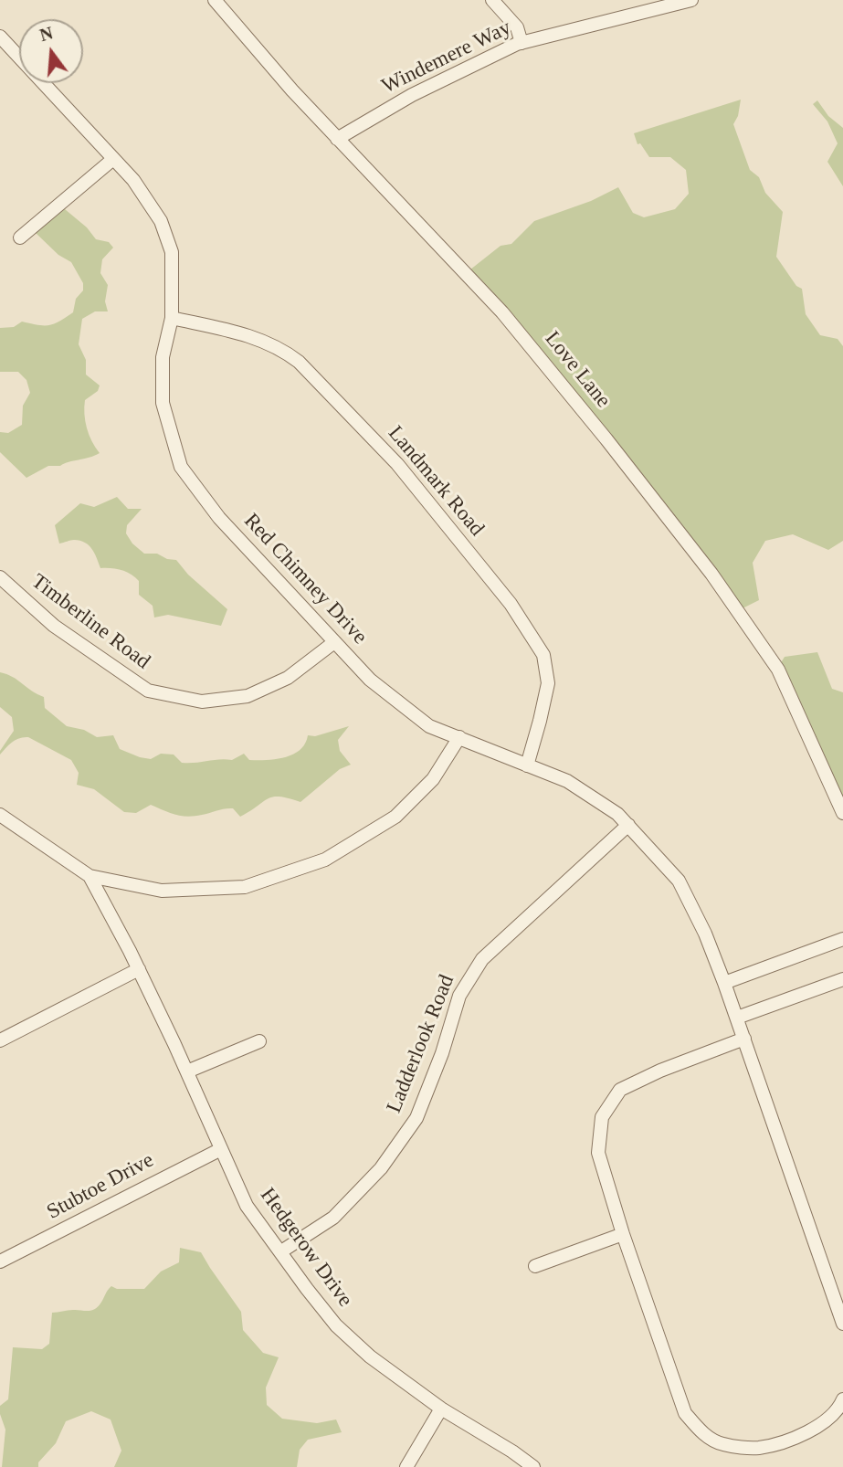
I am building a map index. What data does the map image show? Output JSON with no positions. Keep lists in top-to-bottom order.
{
  "streets": {
    "street": [
      "Windemere Way",
      "Love Lane",
      "Landmark Road",
      "Red Chimney Drive",
      "Timberline Road",
      "Ladderlook Road",
      "Stubtoe Drive",
      "Hedgerow Drive"
    ]
  },
  "crossings": [
    ["Windemere Way", "Love Lane"],
    ["Landmark Road", "Red Chimney Drive"],
    ["Red Chimney Drive", "Timberline Road"],
    ["Red Chimney Drive", "Ladderlook Road"],
    ["Ladderlook Road", "Hedgerow Drive"],
    ["Stubtoe Drive", "Hedgerow Drive"]
  ],
  "north": "top"
}
